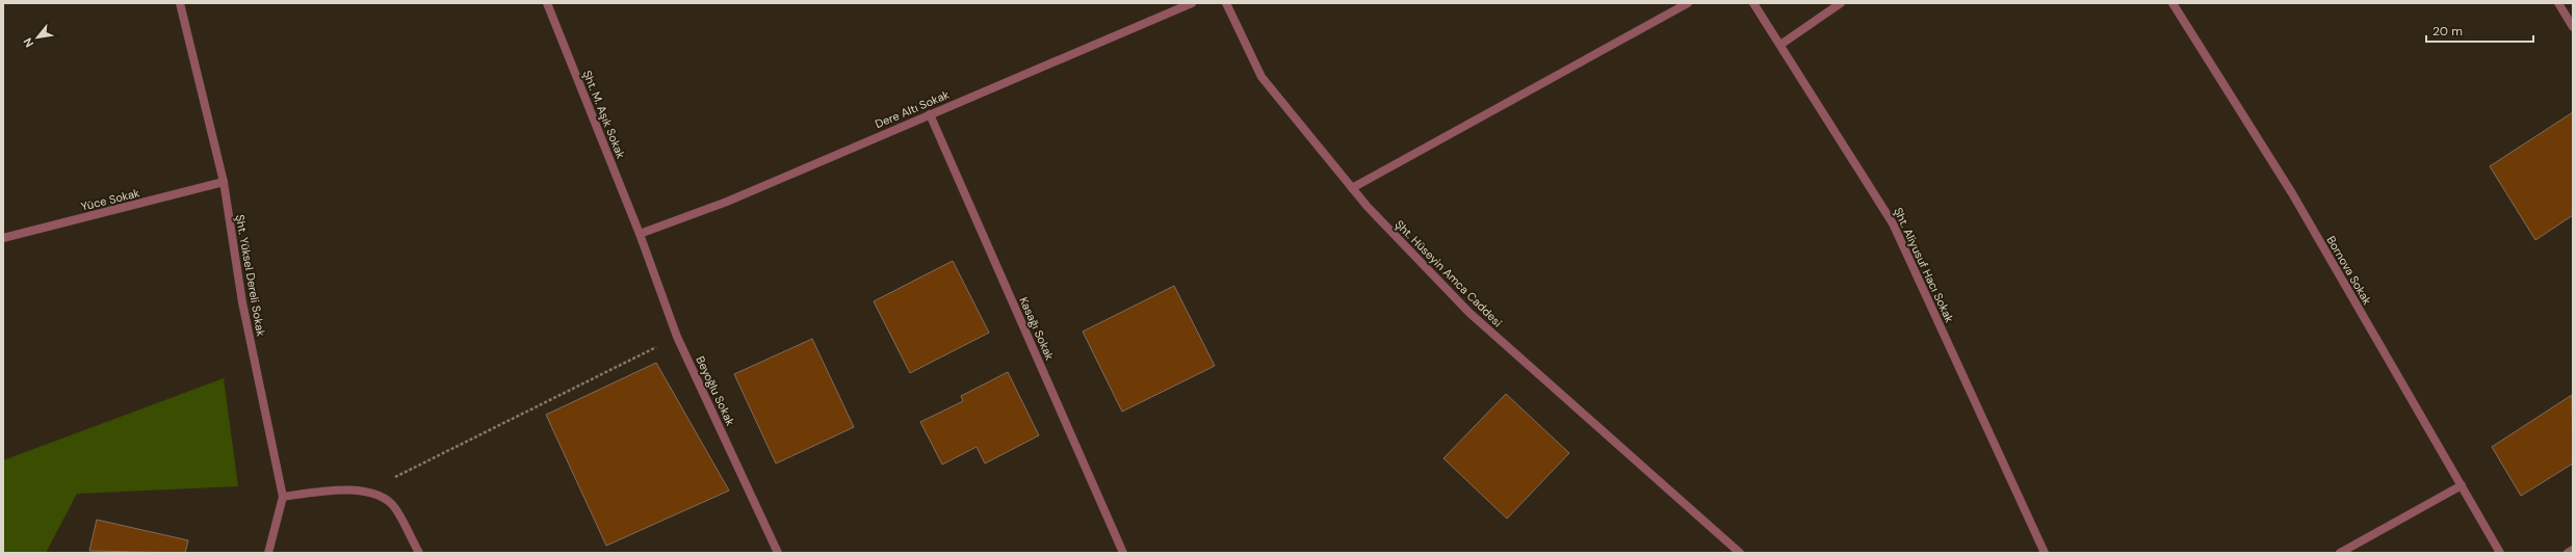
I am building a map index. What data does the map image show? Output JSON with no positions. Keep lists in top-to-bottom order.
{
  "streets": {
    "street": [
      "Dere Altı Sokak",
      "Şht. M. Aşık Sokak",
      "Yüce Sokak",
      "Şht. Aliyusuf Hacı Sokak",
      "Bornova Sokak",
      "Şht. Hüseyin Amca Caddesi",
      "Şht. Yüksel Dereli Sokak",
      "Kasağı Sokak",
      "Beyoğlu Sokak"
    ]
  },
  "crossings": [
    ["Dere Altı Sokak", "Şht. M. Aşık Sokak"],
    ["Dere Altı Sokak", "Kasağı Sokak"],
    ["Dere Altı Sokak", "Beyoğlu Sokak"],
    ["Şht. M. Aşık Sokak", "Beyoğlu Sokak"],
    ["Yüce Sokak", "Şht. Yüksel Dereli Sokak"]
  ],
  "scale_bar": "20 m",
  "north": "bottom left"
}
